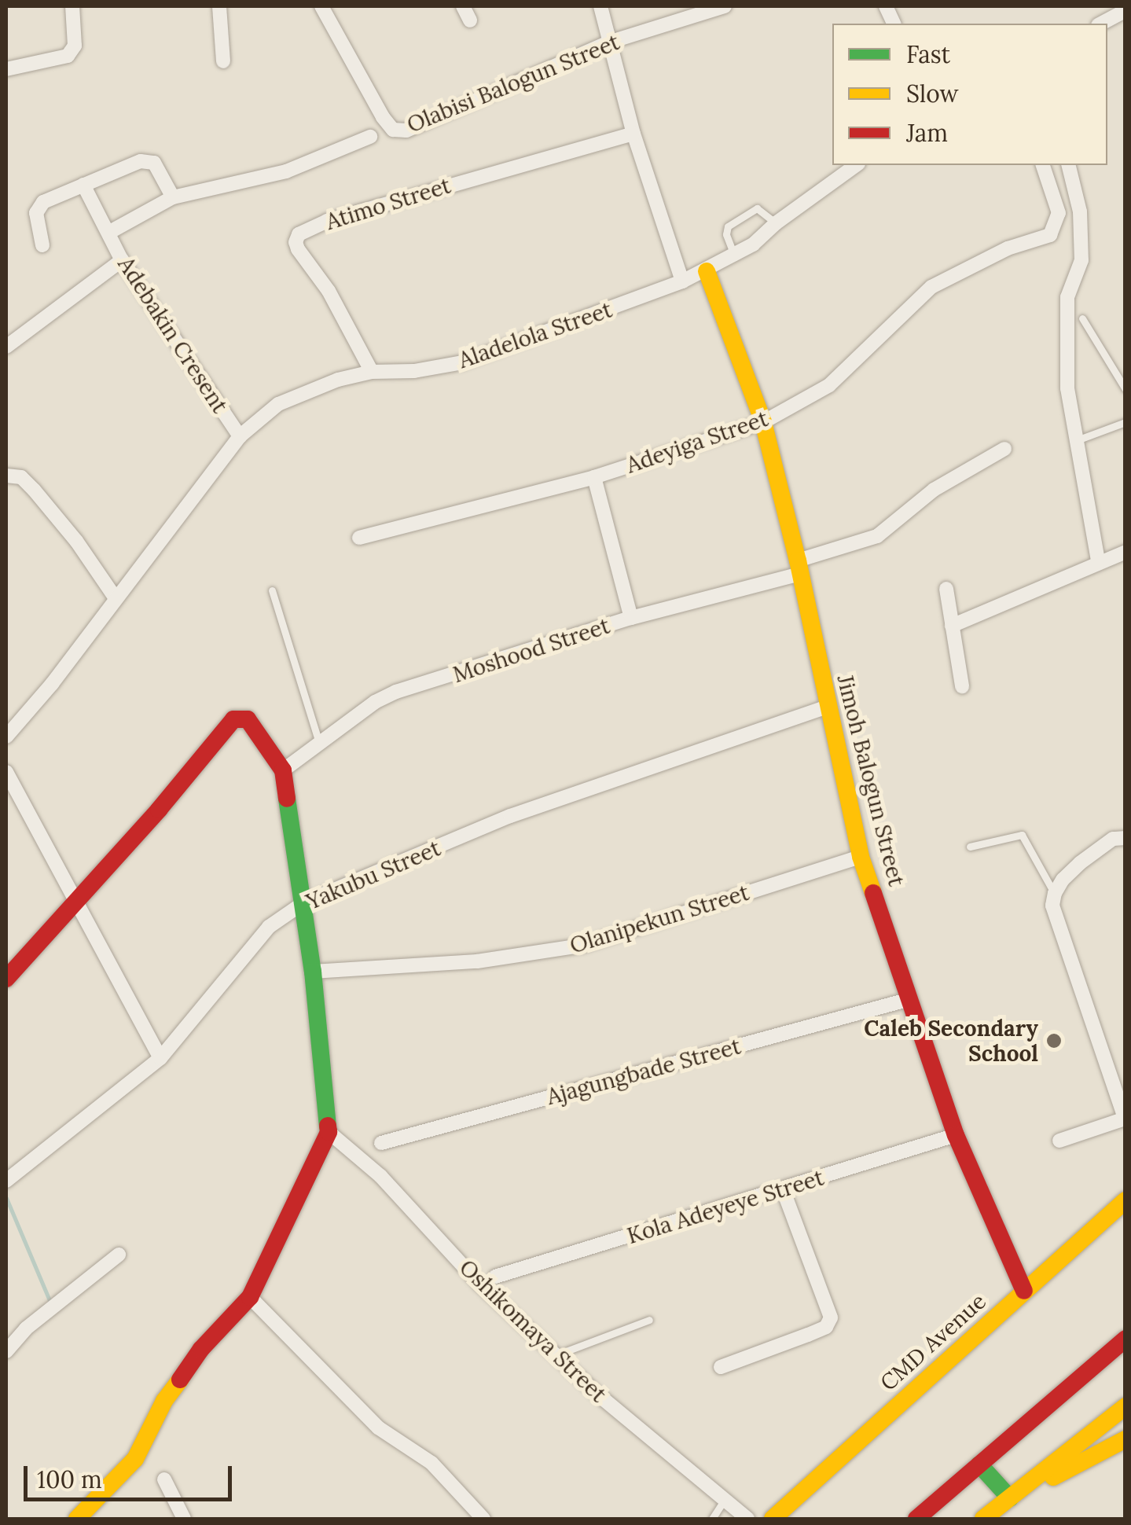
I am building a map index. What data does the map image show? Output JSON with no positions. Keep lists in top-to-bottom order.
{
  "streets": {
    "main road": ["Jimoh Balogun Street", "CMD Avenue"],
    "street": [
      "Olabisi Balogun Street",
      "Atimo Street",
      "Adebakin Cresent",
      "Aladelola Street",
      "Adeyiga Street",
      "Moshood Street",
      "Yakubu Street",
      "Olanipekun Street",
      "Ajagungbade Street",
      "Kola Adeyeye Street",
      "Oshikomaya Street"
    ]
  },
  "crossings": [
    ["Atimo Street", "Aladelola Street"],
    ["Adebakin Cresent", "Aladelola Street"],
    ["Aladelola Street", "Jimoh Balogun Street"],
    ["Adeyiga Street", "Jimoh Balogun Street"],
    ["Moshood Street", "Jimoh Balogun Street"],
    ["Jimoh Balogun Street", "Yakubu Street"],
    ["Jimoh Balogun Street", "Olanipekun Street"],
    ["Jimoh Balogun Street", "Ajagungbade Street"],
    ["Jimoh Balogun Street", "Kola Adeyeye Street"],
    ["Jimoh Balogun Street", "CMD Avenue"]
  ],
  "places": ["Caleb Secondary School"],
  "legend": ["Fast", "Slow", "Jam"],
  "scale_bar": "100 m"
}
